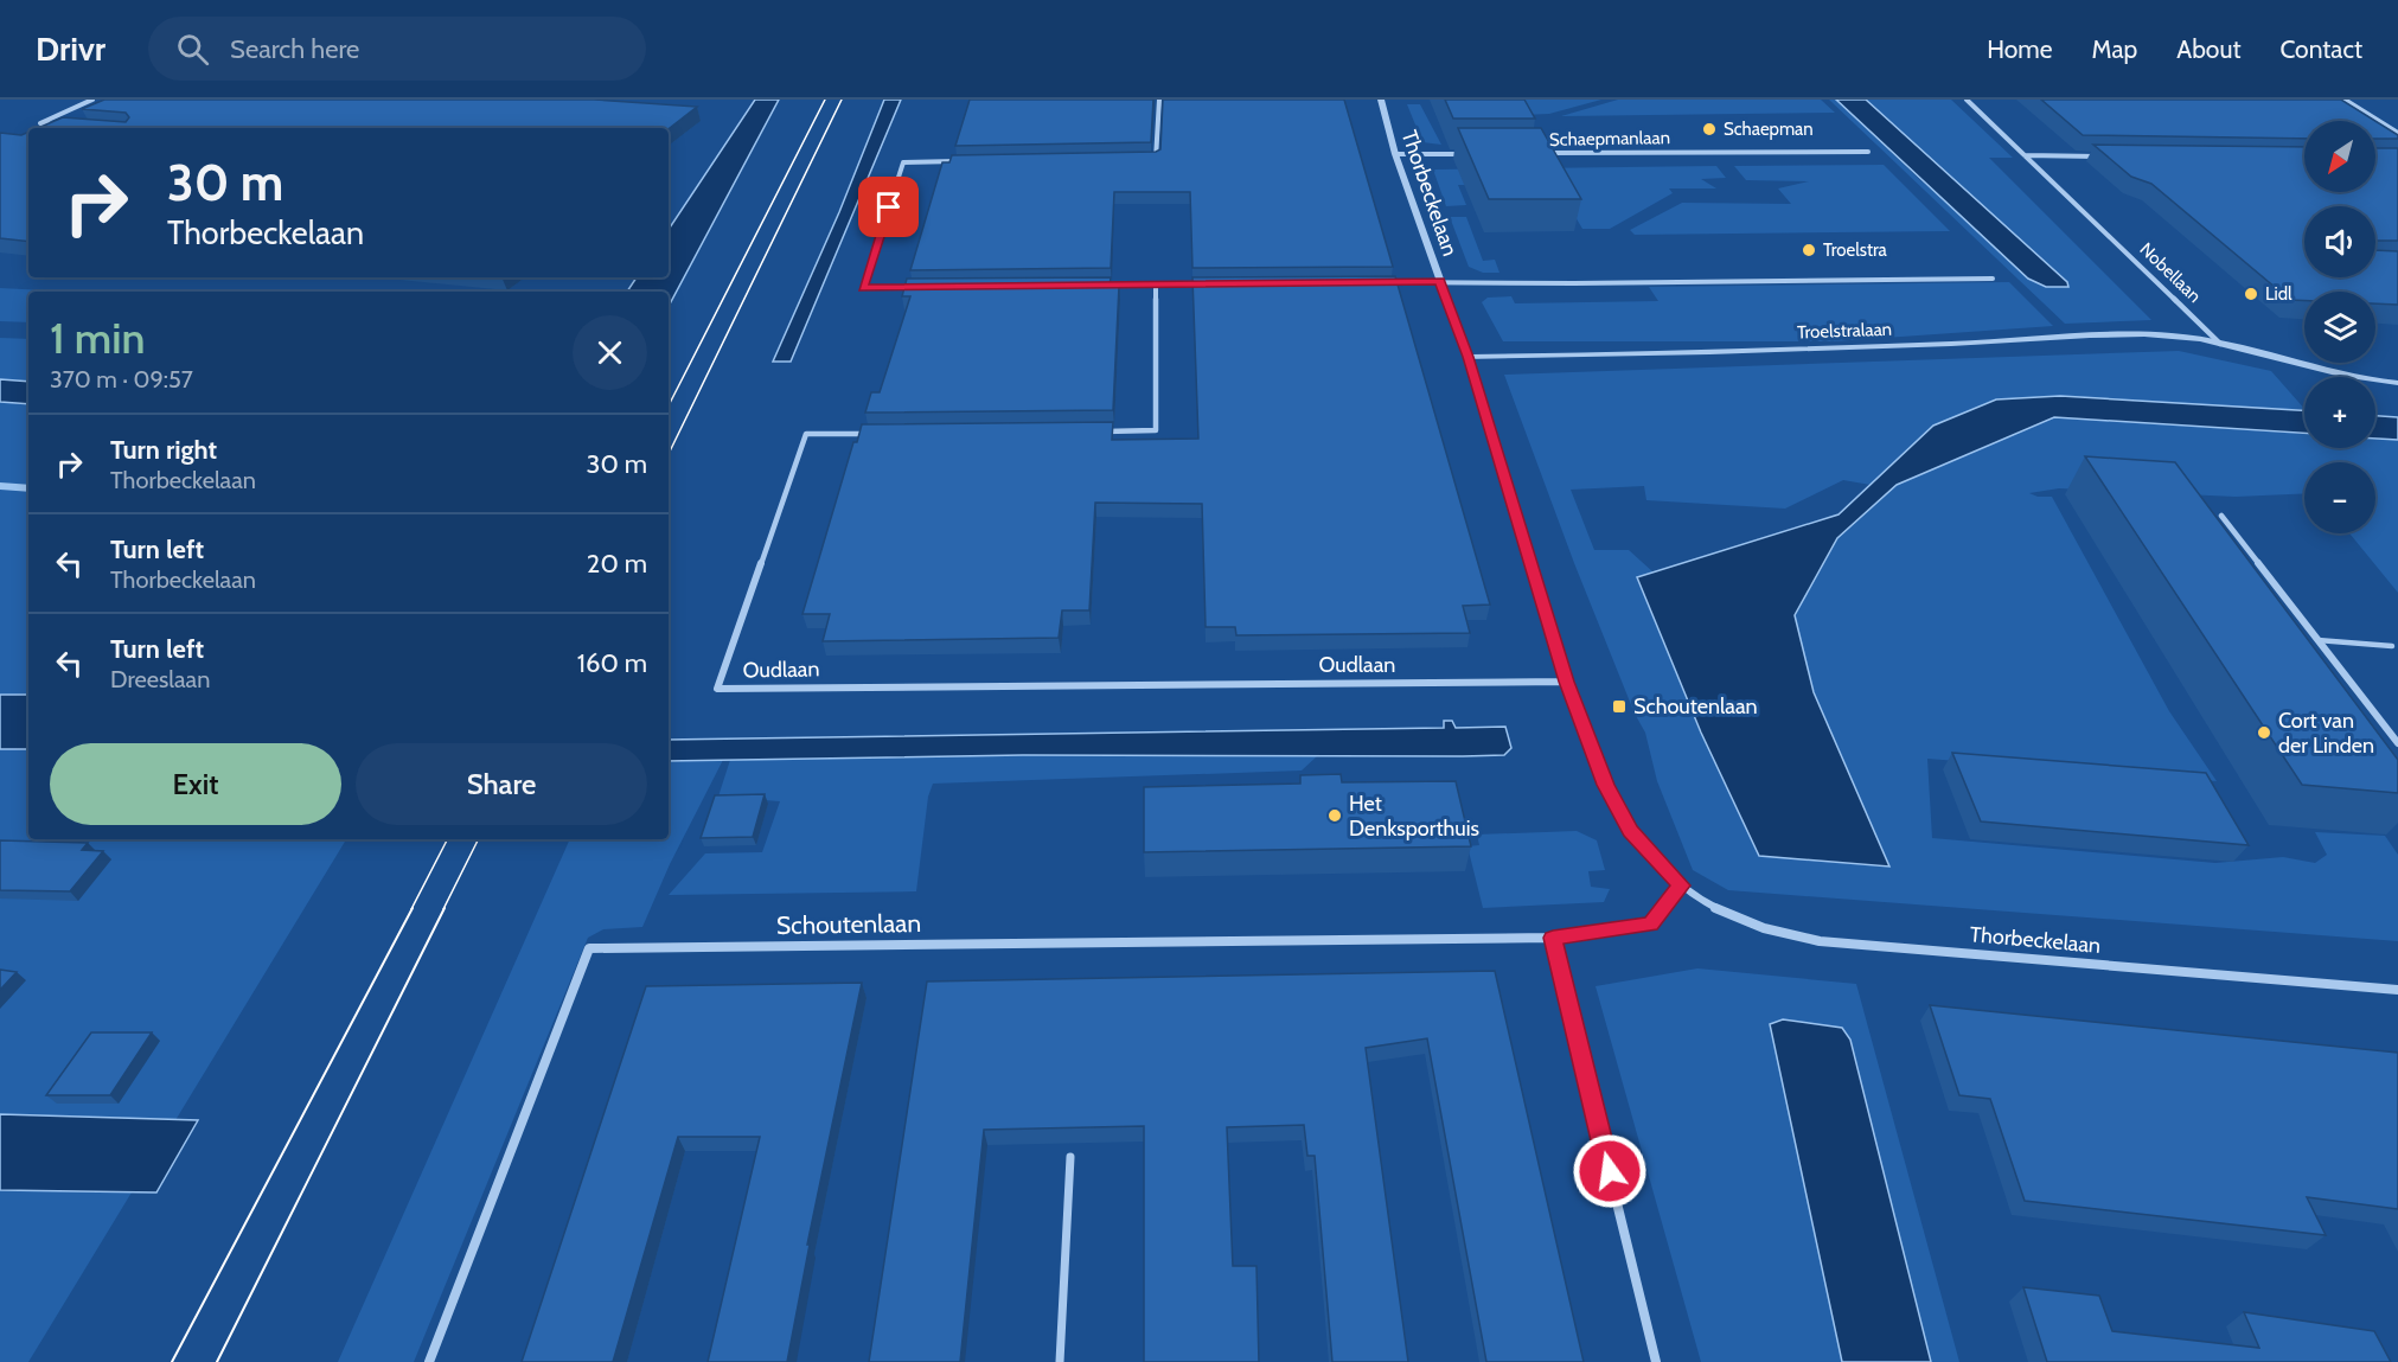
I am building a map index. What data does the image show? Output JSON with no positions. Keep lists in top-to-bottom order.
{
  "streets": {
    "street": [
      "Schaepmanlaan",
      "Thorbeckelaan",
      "Nobellaan",
      "Troelstralaan",
      "Oudlaan",
      "Schoutenlaan"
    ]
  },
  "crossings": [
    ["Thorbeckelaan", "Troelstralaan"],
    ["Thorbeckelaan", "Oudlaan"],
    ["Nobellaan", "Troelstralaan"]
  ],
  "places": {
    "other": [
      "Schaepman",
      "Troelstra",
      "Lidl",
      "Cort van der Linden",
      "Het Denksporthuis"
    ],
    "transit": ["Schoutenlaan"]
  },
  "north": "bottom left",
  "page": {
    "header": "Drivr",
    "search": "Search here",
    "nav": [
      "Home",
      "Map",
      "About",
      "Contact"
    ],
    "map_buttons": ["+", "−"],
    "turn": ["30 m", "Thorbeckelaan"],
    "heading": ["1 min", "370 m · 09:57"],
    "list": [
      {
        "name": "Turn right",
        "note": "Thorbeckelaan",
        "value": "30 m"
      },
      {
        "name": "Turn left",
        "note": "Thorbeckelaan",
        "value": "20 m"
      },
      {
        "name": "Turn left",
        "note": "Dreeslaan",
        "value": "160 m"
      }
    ],
    "buttons": ["Exit", "Share"]
  }
}
